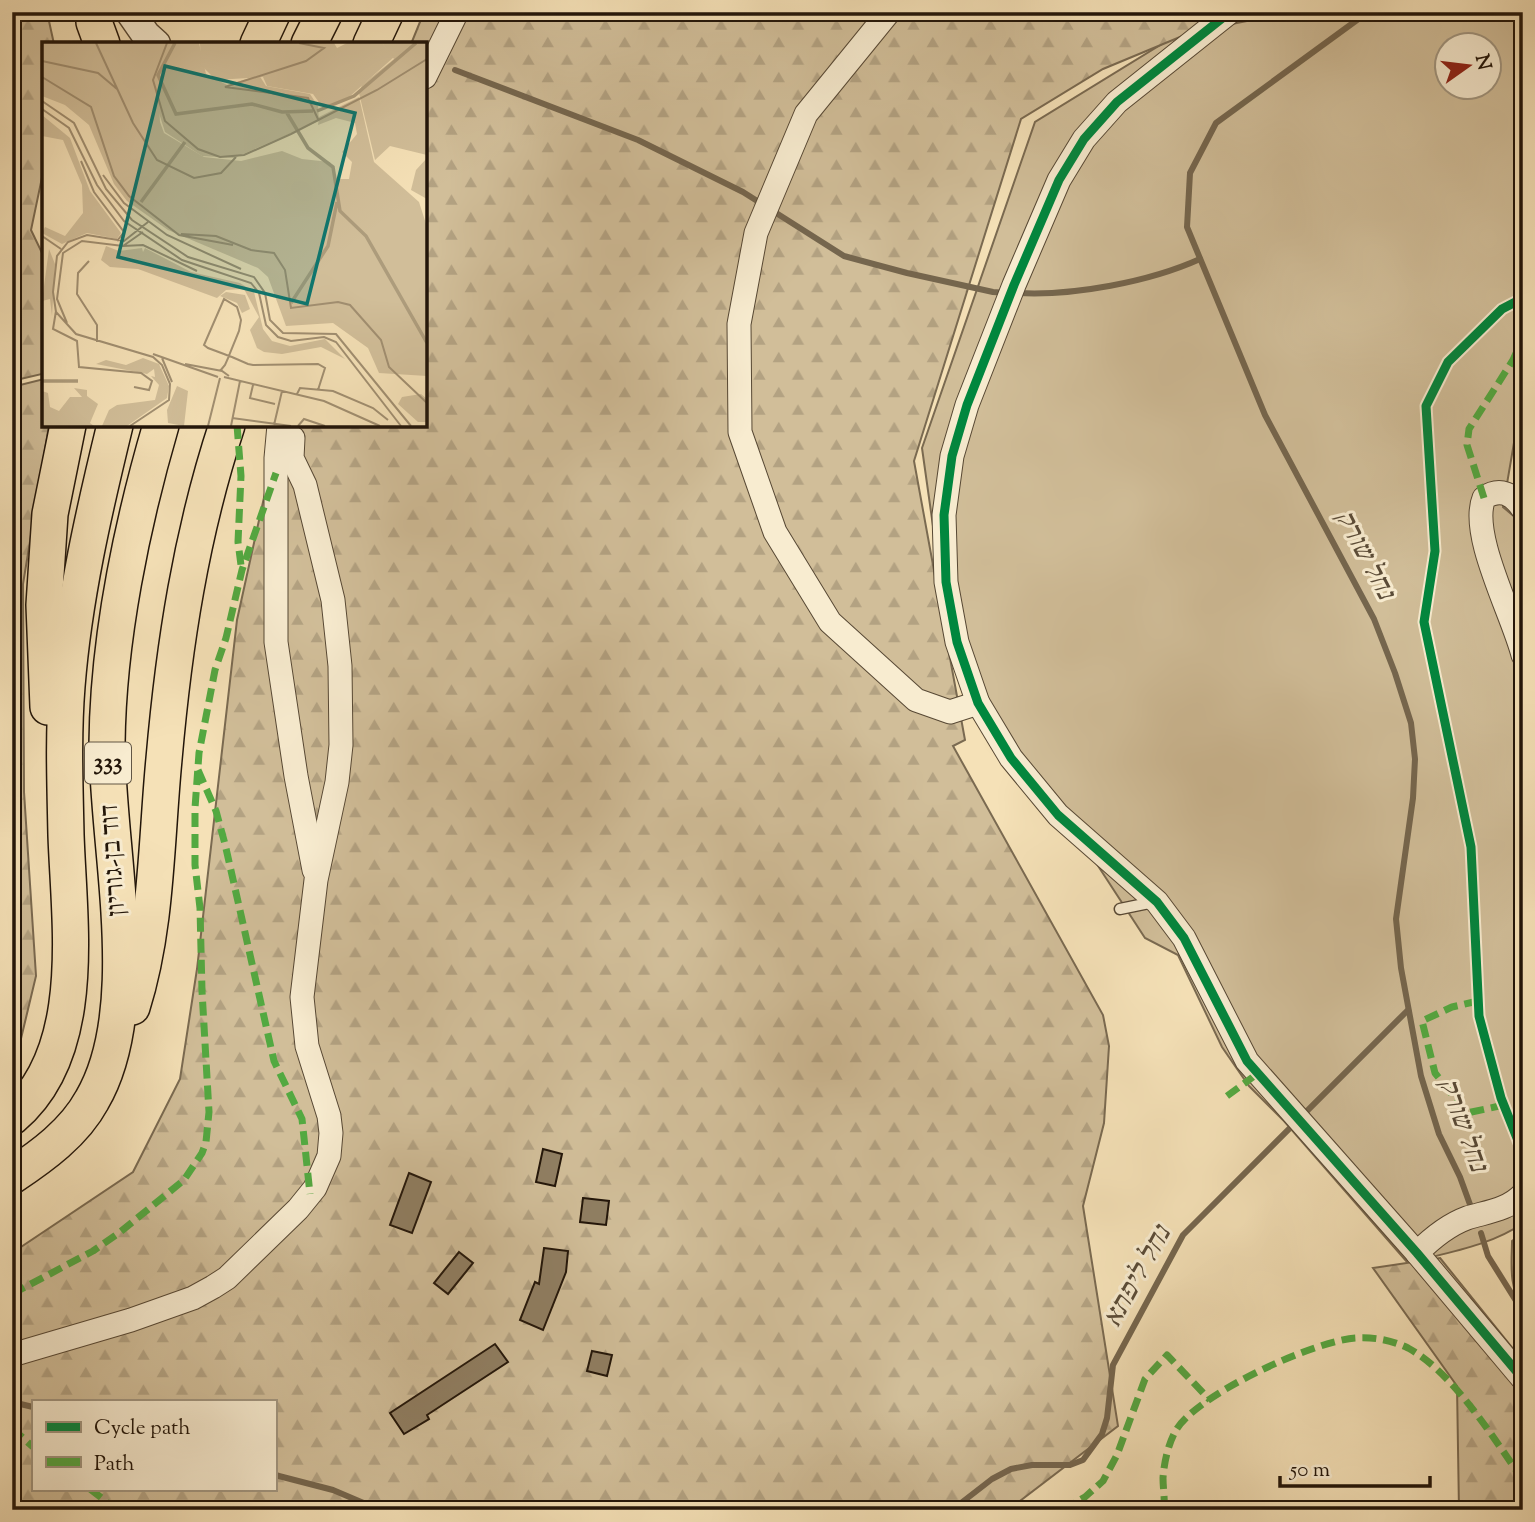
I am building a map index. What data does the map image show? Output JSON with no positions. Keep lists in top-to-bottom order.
{
  "streets": {
    "main road": ["333", "דוד בן-גוריון"]
  },
  "water": ["נחל שורק", "נחל ליפתא"],
  "legend": ["Cycle path", "Path"],
  "scale_bar": "50 m",
  "north": "right"
}
